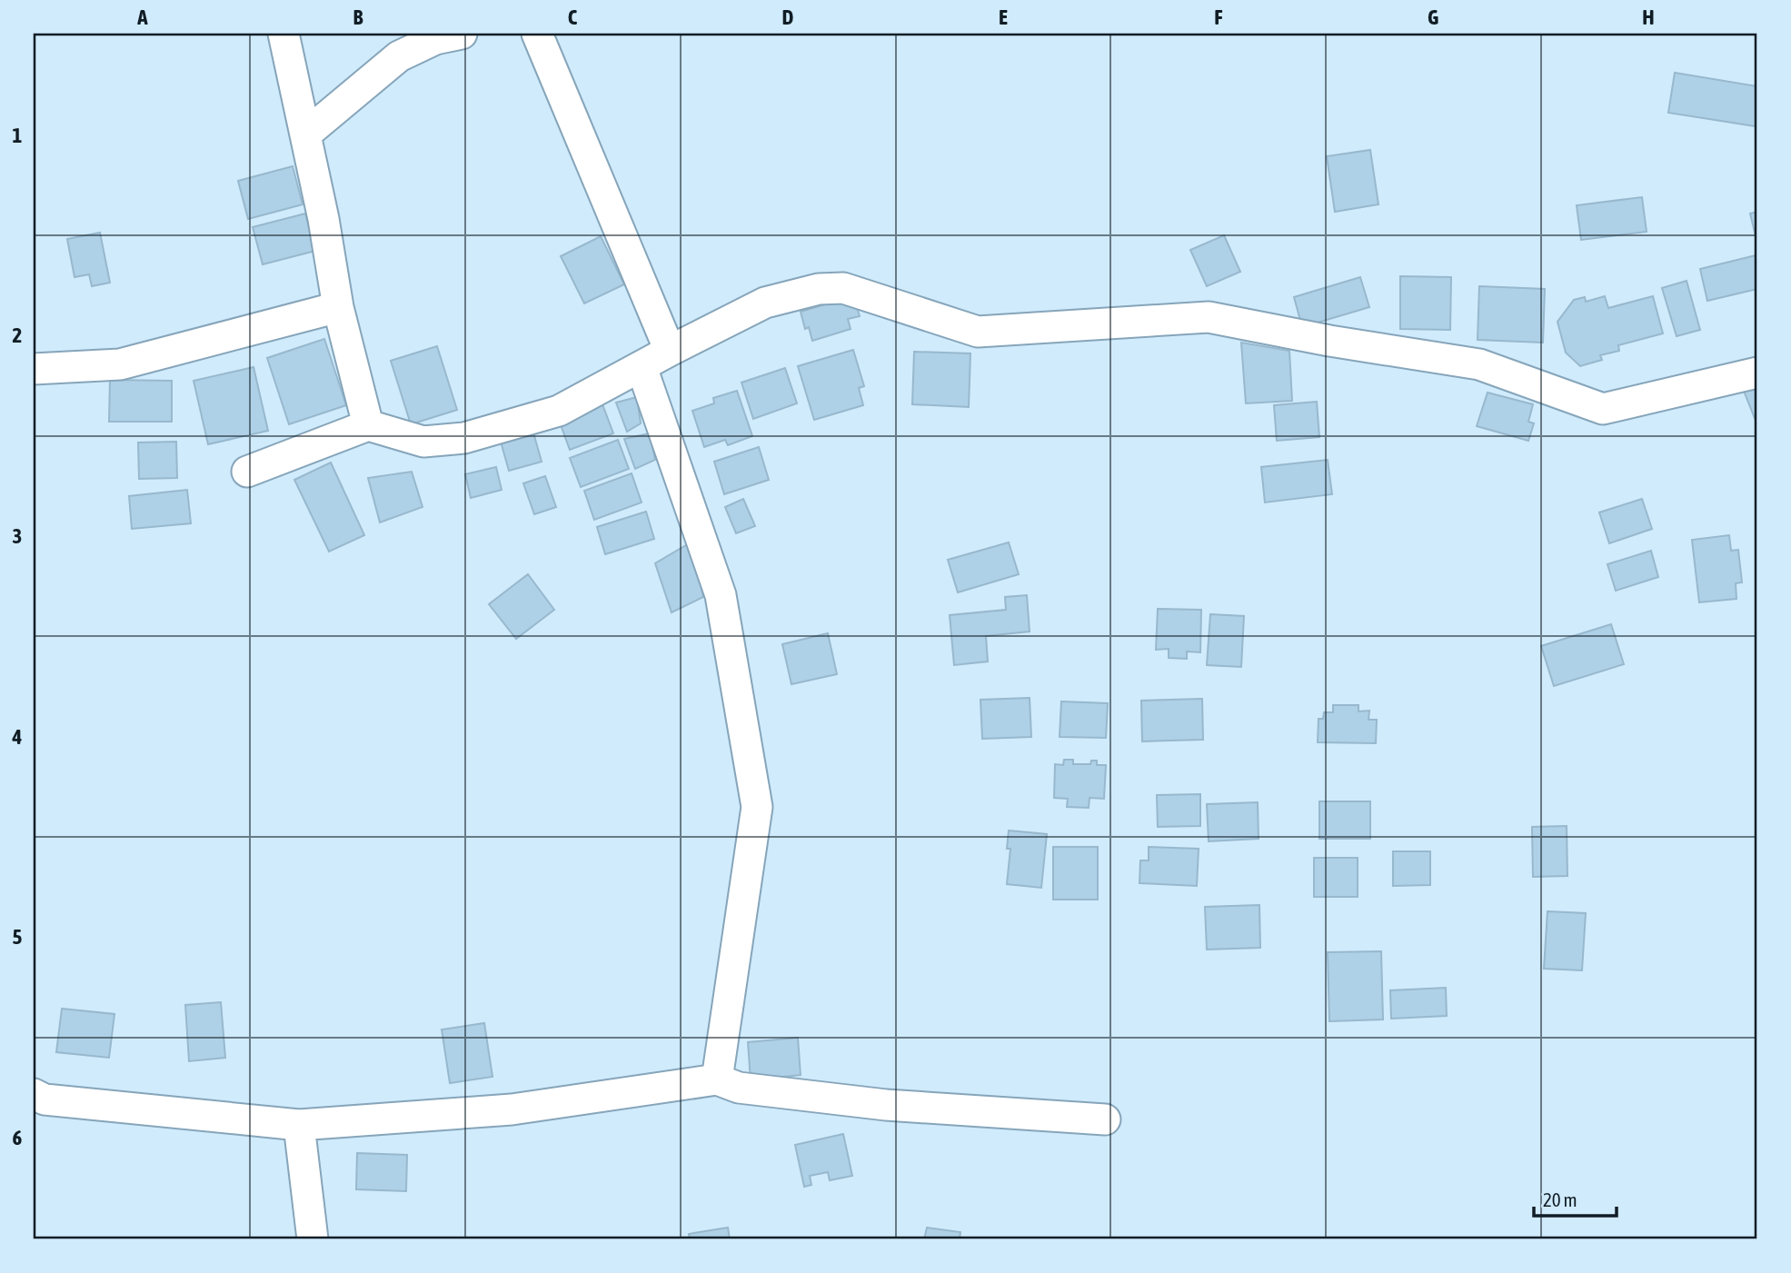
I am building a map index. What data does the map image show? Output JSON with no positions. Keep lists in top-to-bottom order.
{
  "scale_bar": "20 m",
  "grid": {
    "columns": [
      "A",
      "B",
      "C",
      "D",
      "E",
      "F",
      "G",
      "H"
    ],
    "rows": [
      "1",
      "2",
      "3",
      "4",
      "5",
      "6"
    ]
  }
}
